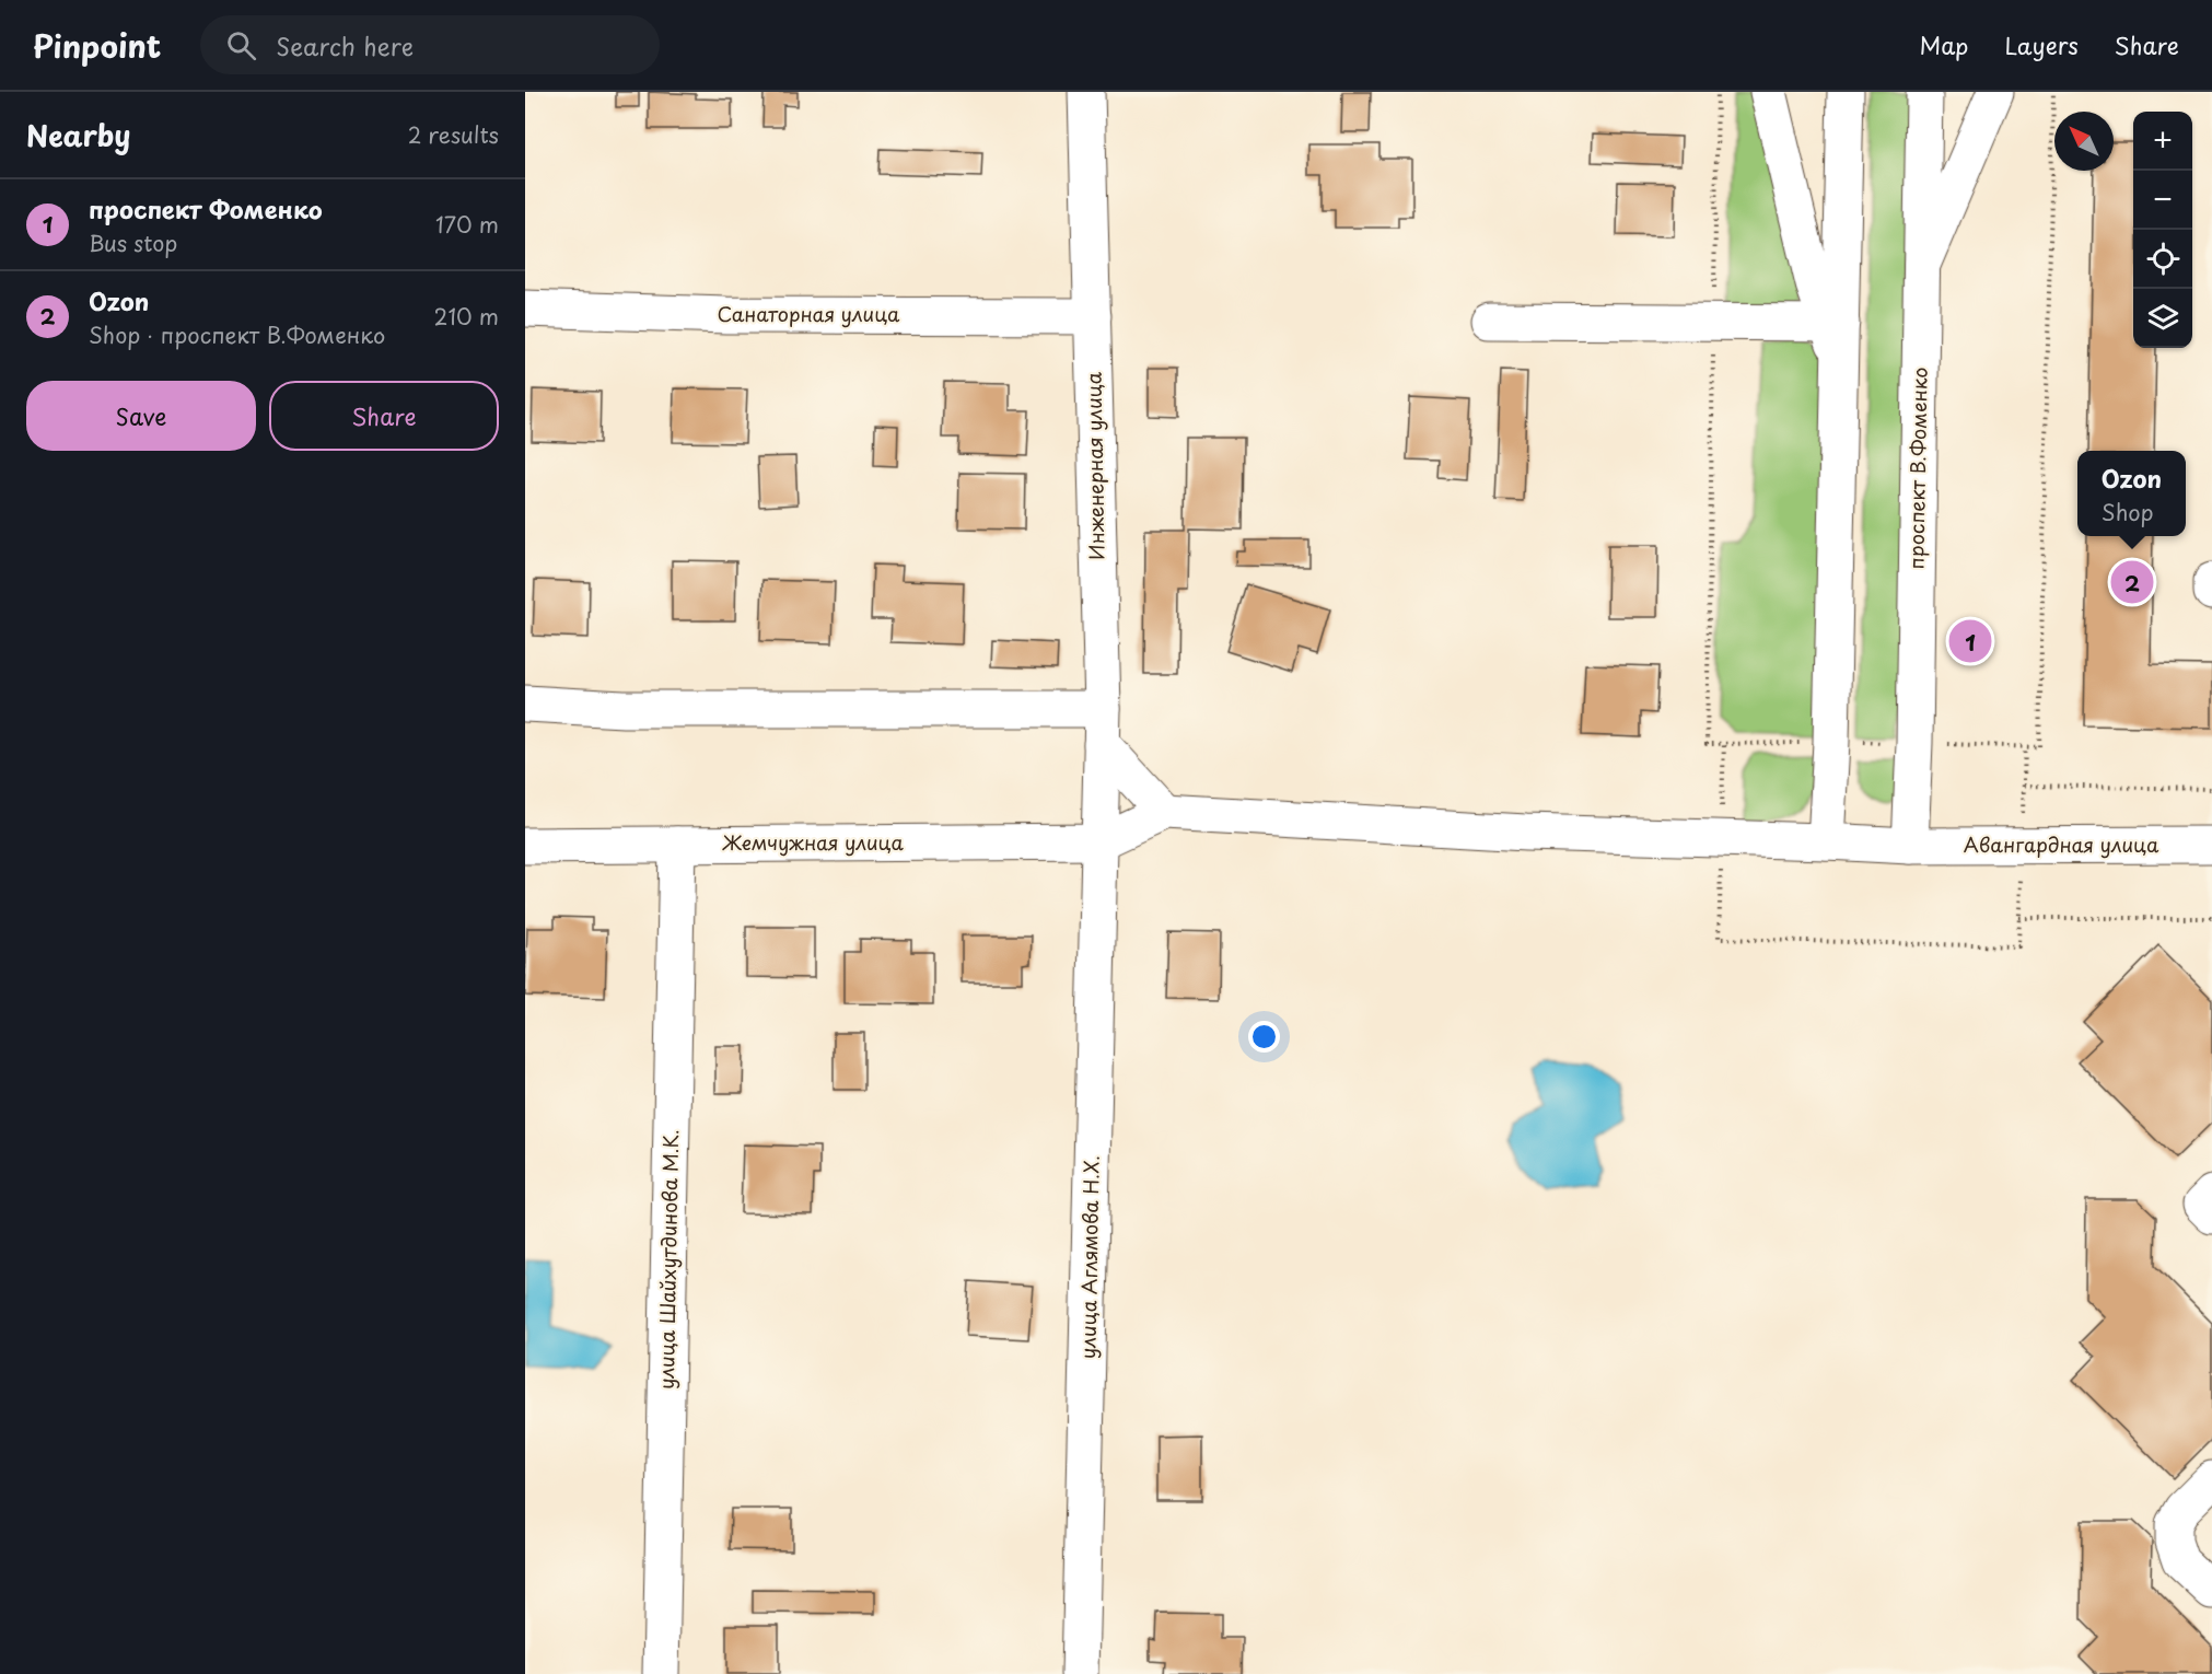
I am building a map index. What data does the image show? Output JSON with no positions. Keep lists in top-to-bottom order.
{
  "streets": {
    "street": [
      "Санаторная улица",
      "Инженерная улица",
      "проспект В.Фоменко",
      "Жемчужная улица",
      "Авангардная улица",
      "улица Аглямова Н.Х.",
      "улица Шайхутдинова М.К."
    ]
  },
  "crossings": [
    ["Санаторная улица", "Инженерная улица"],
    ["Инженерная улица", "Жемчужная улица"],
    ["Инженерная улица", "улица Аглямова Н.Х."],
    ["проспект В.Фоменко", "Авангардная улица"],
    ["Жемчужная улица", "улица Аглямова Н.Х."],
    ["Жемчужная улица", "улица Шайхутдинова М.К."]
  ],
  "north": "top left",
  "page": {
    "header": "Pinpoint",
    "search": "Search here",
    "nav": ["Map", "Layers", "Share"],
    "heading": ["Nearby", "2 results"],
    "map_buttons": ["+", "−"],
    "list": [
      {
        "mark": "1",
        "name": "проспект Фоменко",
        "note": "Bus stop",
        "value": "170 m"
      },
      {
        "mark": "2",
        "name": "Ozon",
        "note": "Shop · проспект В.Фоменко",
        "value": "210 m"
      }
    ],
    "buttons": ["Save", "Share"],
    "popup": ["Ozon", "Shop"],
    "pins": ["2", "1"]
  }
}
